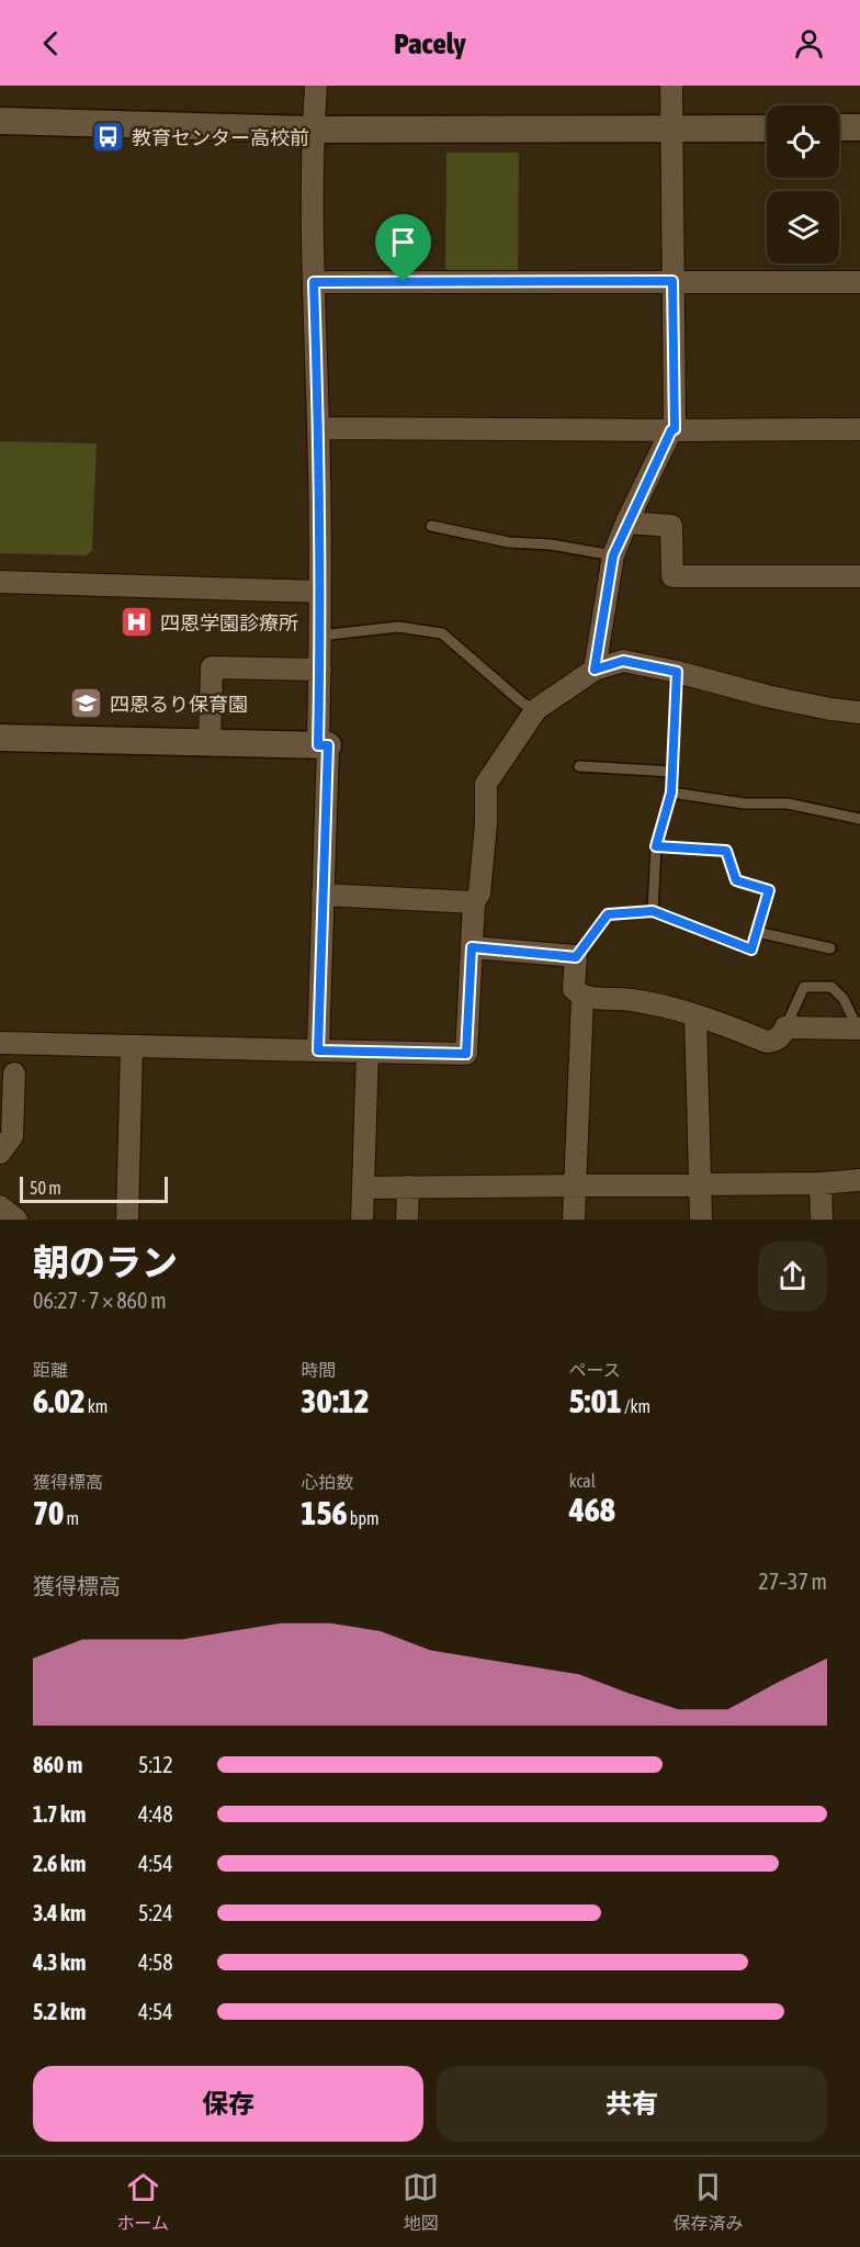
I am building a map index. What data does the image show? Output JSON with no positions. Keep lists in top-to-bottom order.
{
  "places": {
    "bus stop": ["教育センター高校前"],
    "hospital": ["四恩学園診療所"],
    "school or university": ["四恩るり保育園"]
  },
  "scale_bar": "50 m",
  "page": {
    "header": "Pacely",
    "scale": "50 m",
    "heading": ["朝のラン", "06:27 · 7 × 860 m"],
    "stats": [
      ["距離", "6.02 km"],
      ["時間", "30:12"],
      ["ペース", "5:01 /km"],
      ["獲得標高", "70 m"],
      ["心拍数", "156 bpm"],
      ["kcal", "468"]
    ],
    "chart": ["獲得標高", "27–37 m"],
    "list": [
      {
        "name": "860 m",
        "note": "5:12"
      },
      {
        "name": "1.7 km",
        "note": "4:48"
      },
      {
        "name": "2.6 km",
        "note": "4:54"
      },
      {
        "name": "3.4 km",
        "note": "5:24"
      },
      {
        "name": "4.3 km",
        "note": "4:58"
      },
      {
        "name": "5.2 km",
        "note": "4:54"
      }
    ],
    "buttons": ["保存", "共有"],
    "tabs": ["ホーム", "地図", "保存済み"]
  }
}
